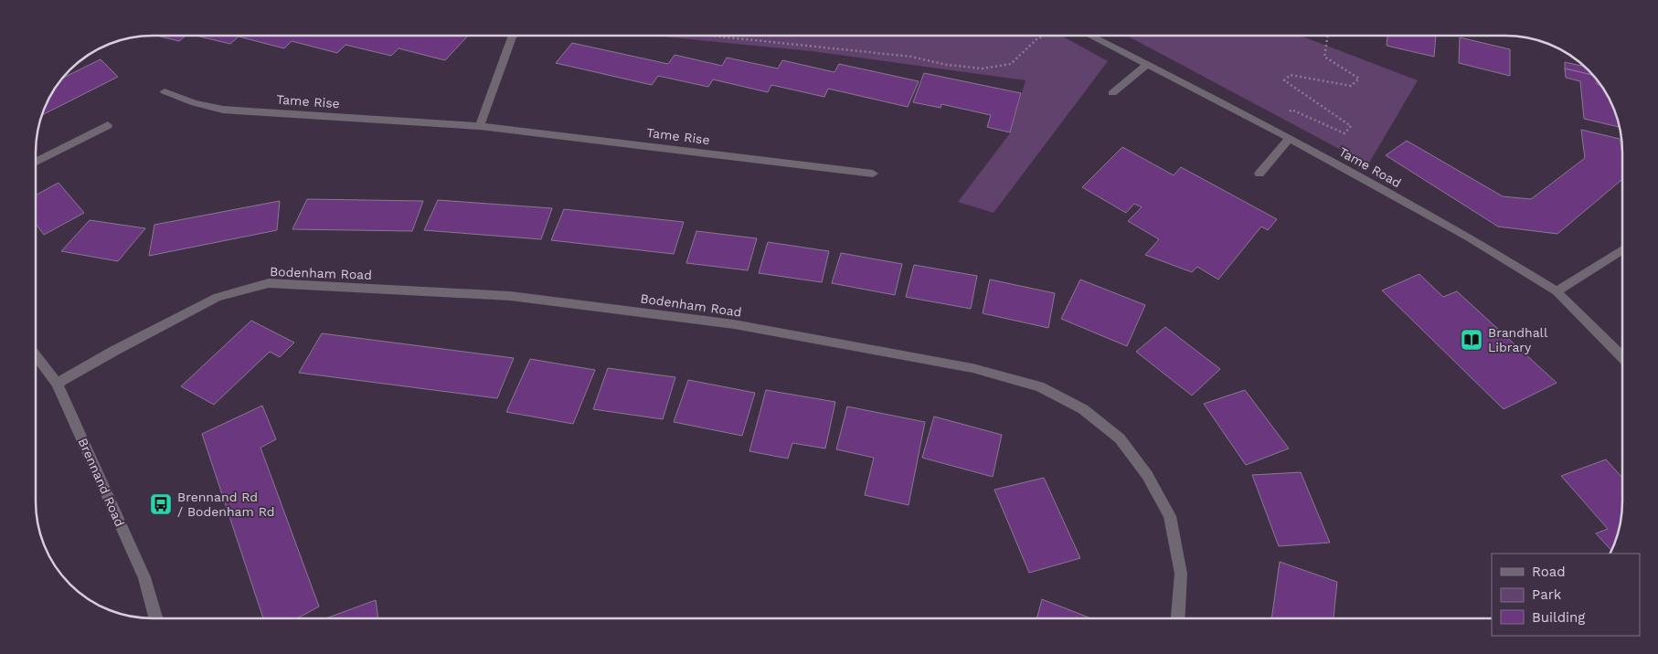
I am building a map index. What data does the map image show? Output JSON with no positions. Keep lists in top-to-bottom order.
{
  "streets": {
    "street": [
      "Tame Rise",
      "Tame Road",
      "Bodenham Road",
      "Brennand Road"
    ]
  },
  "crossings": [
    ["Bodenham Road", "Brennand Road"]
  ],
  "places": {
    "library": ["Brandhall Library"],
    "bus stop": ["Brennand Rd / Bodenham Rd"]
  },
  "legend": ["Road", "Park", "Building"]
}
